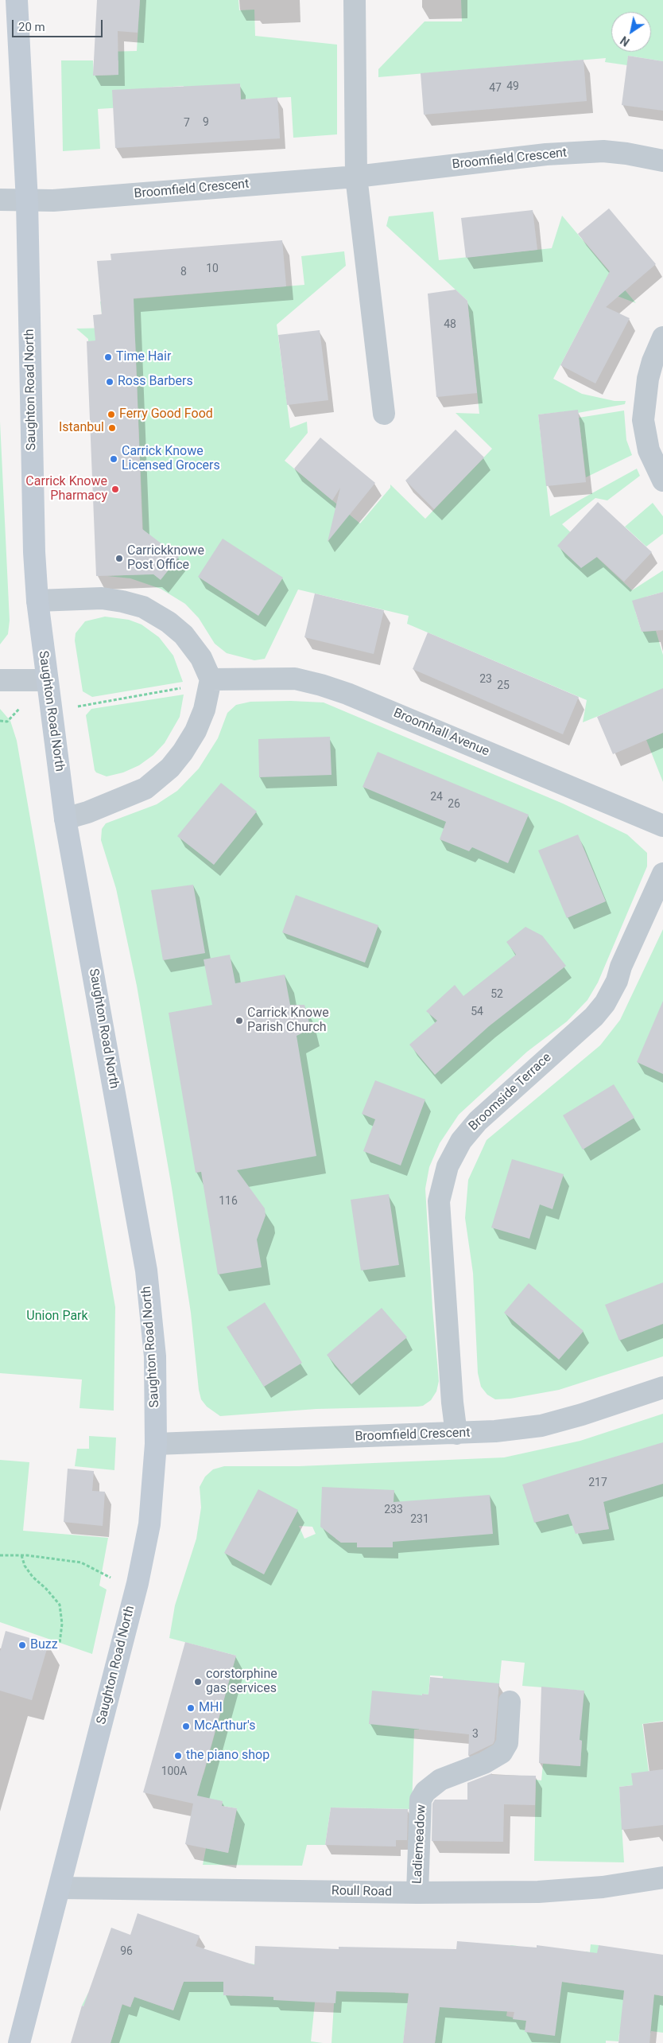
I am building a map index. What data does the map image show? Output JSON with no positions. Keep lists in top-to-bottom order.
{
  "streets": {
    "street": [
      "Broomfield Crescent",
      "Saughton Road North",
      "Broomhall Avenue",
      "Broomside Terrace",
      "Ladiemeadow",
      "Roull Road"
    ]
  },
  "crossings": [
    ["Broomfield Crescent", "Saughton Road North"],
    ["Broomfield Crescent", "Broomside Terrace"],
    ["Saughton Road North", "Roull Road"],
    ["Ladiemeadow", "Roull Road"]
  ],
  "parks": ["Union Park"],
  "places": [
    "Time Hair",
    "Ross Barbers",
    "Ferry Good Food",
    "Istanbul",
    "Carrick Knowe Licensed Grocers",
    "Carrick Knowe Pharmacy",
    "Carrickknowe Post Office",
    "Carrick Knowe Parish Church",
    "Buzz",
    "corstorphine gas services",
    "MHI",
    "McArthur's",
    "the piano shop"
  ],
  "house_numbers": [
    "49",
    "47",
    "9",
    "7",
    "10",
    "8",
    "48",
    "23",
    "25",
    "24",
    "26",
    "52",
    "54",
    "116",
    "217",
    "233",
    "231",
    "3",
    "100A",
    "96"
  ],
  "scale_bar": "20 m",
  "north": "bottom left"
}
